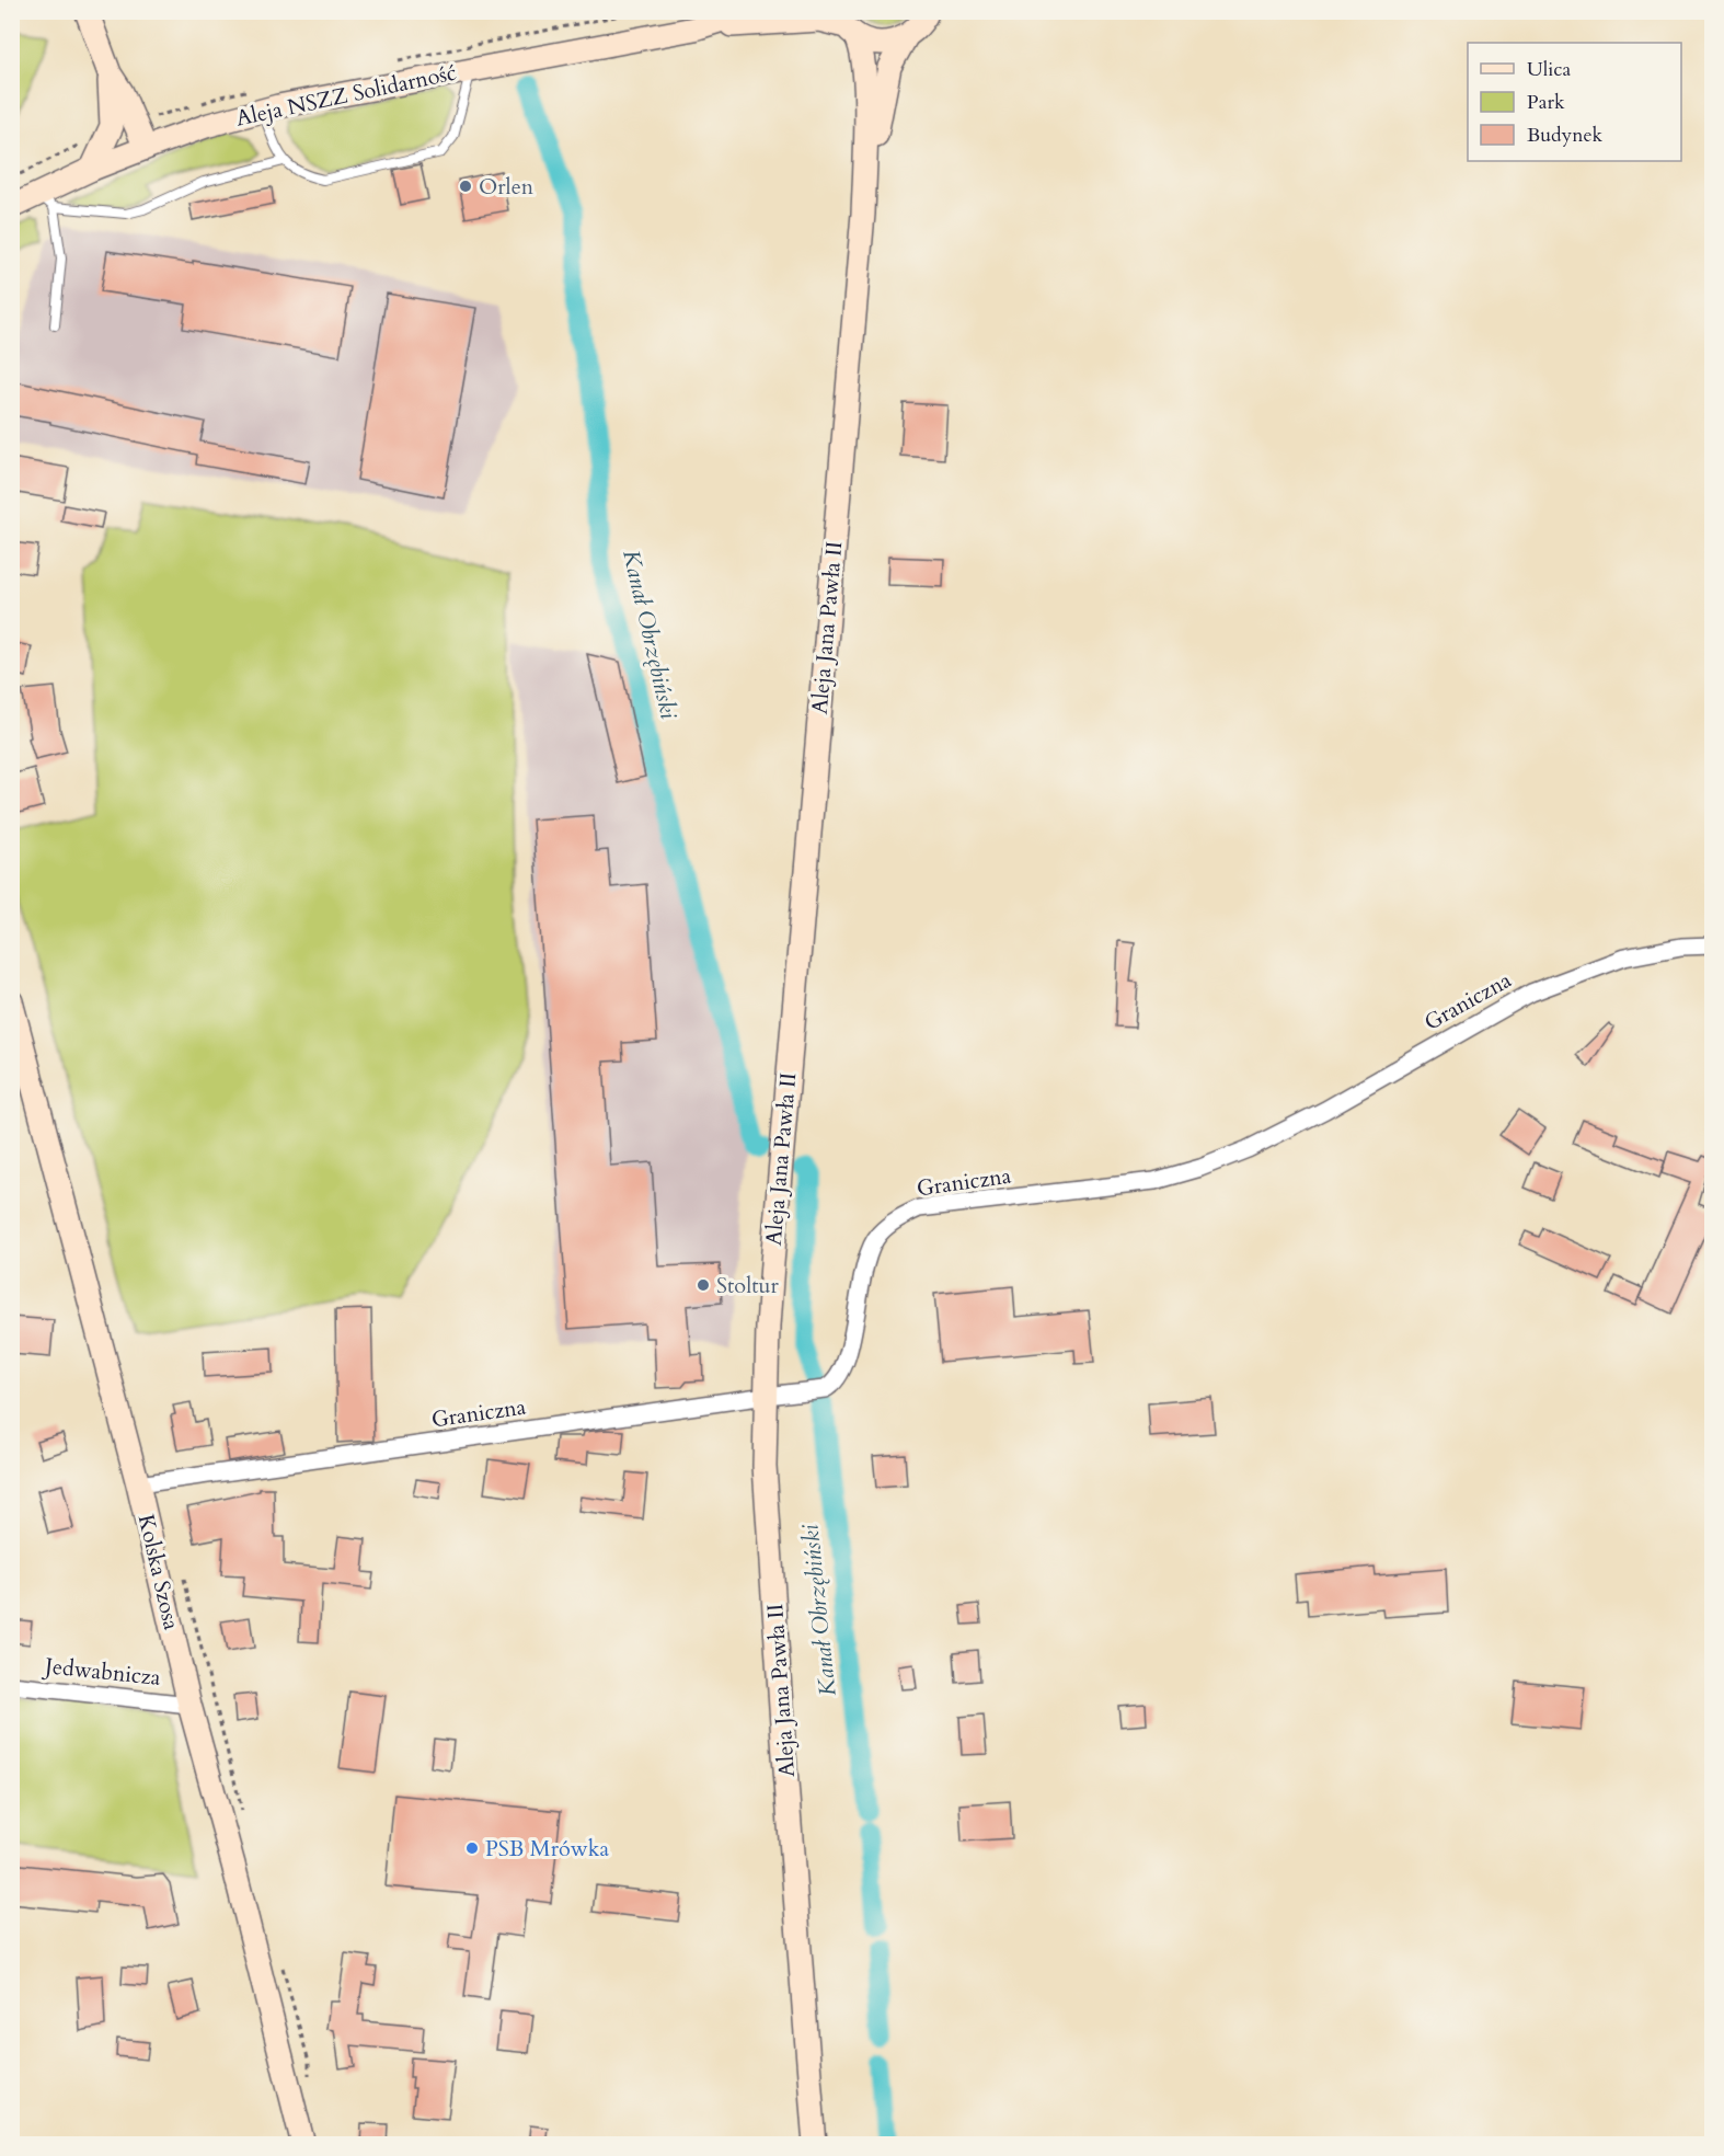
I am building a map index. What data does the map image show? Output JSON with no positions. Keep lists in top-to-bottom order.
{
  "streets": {
    "main road": ["Aleja NSZZ Solidarność", "Aleja Jana Pawła II", "Kolska Szosa"],
    "street": ["Graniczna", "Jedwabnicza"]
  },
  "crossings": [
    ["Aleja NSZZ Solidarność", "Aleja Jana Pawła II"],
    ["Aleja Jana Pawła II", "Graniczna"],
    ["Graniczna", "Kolska Szosa"],
    ["Kolska Szosa", "Jedwabnicza"]
  ],
  "water": ["Kanał Obrzębiński"],
  "places": ["Orlen", "Stoltur", "PSB Mrówka"],
  "legend": ["Ulica", "Park", "Budynek"]
}
